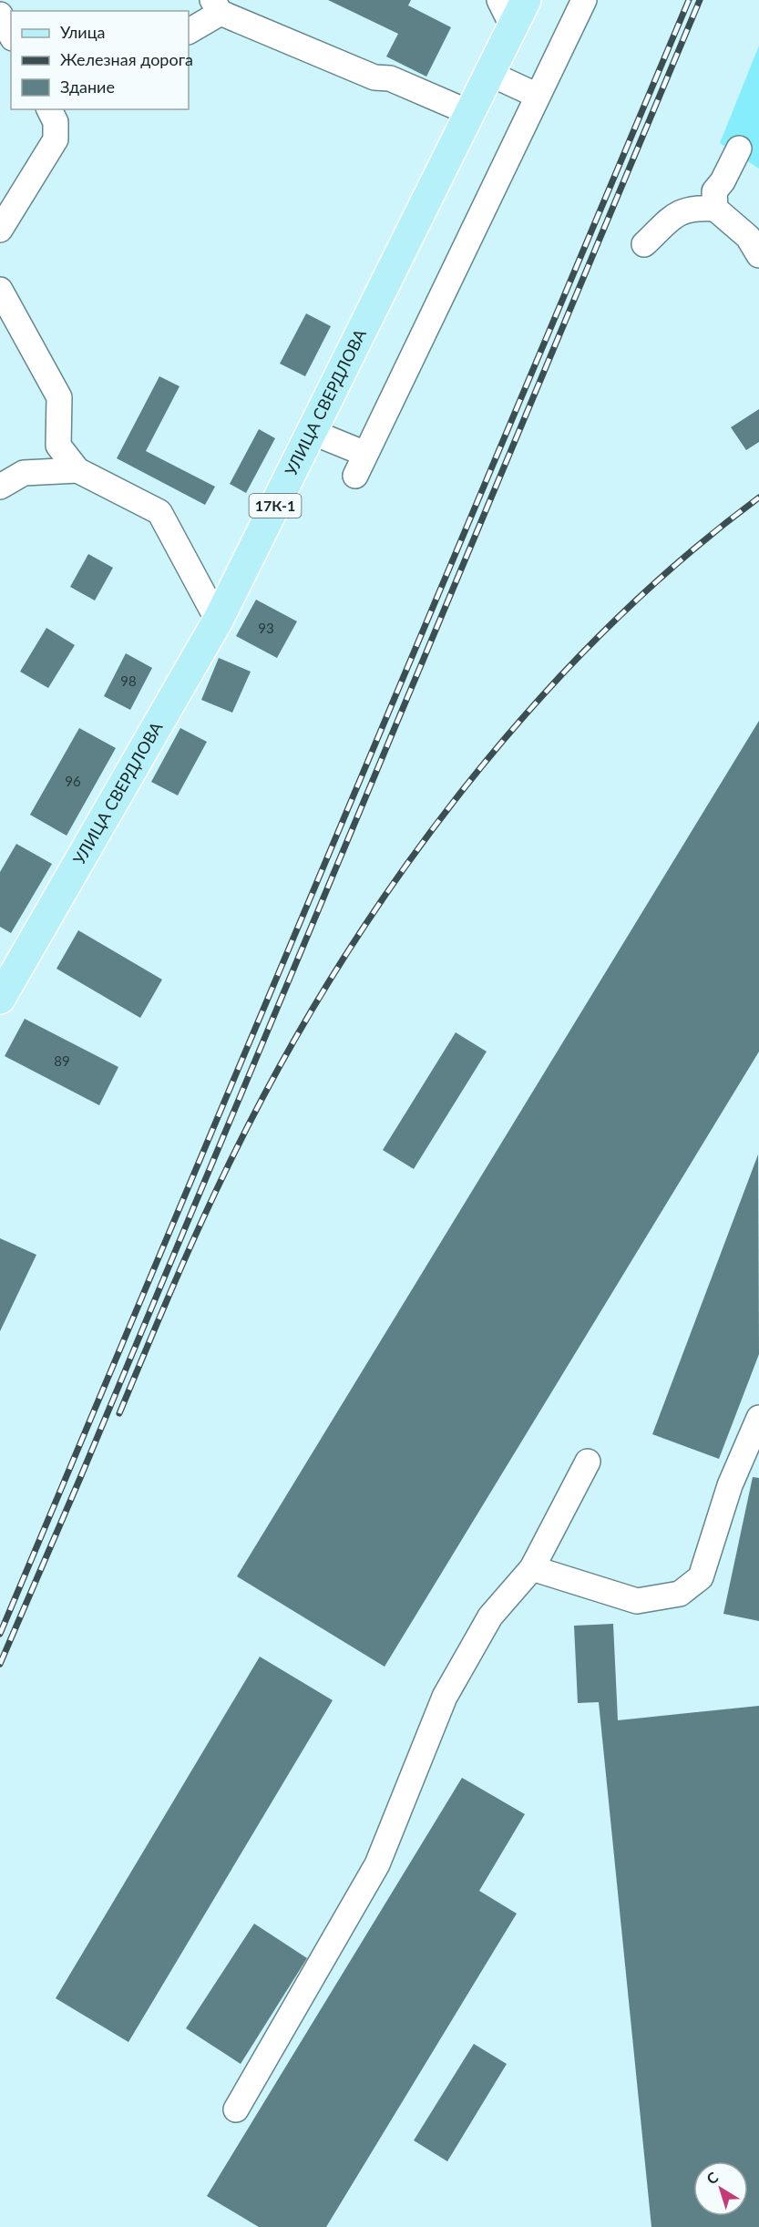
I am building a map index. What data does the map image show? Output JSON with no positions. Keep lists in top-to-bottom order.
{
  "streets": {
    "main road": ["УЛИЦА СВЕРДЛОВА", "17К-1"]
  },
  "house_numbers": [
    "93",
    "98",
    "96",
    "89"
  ],
  "legend": ["Улица", "Железная дорога", "Здание"],
  "north": "top left"
}
